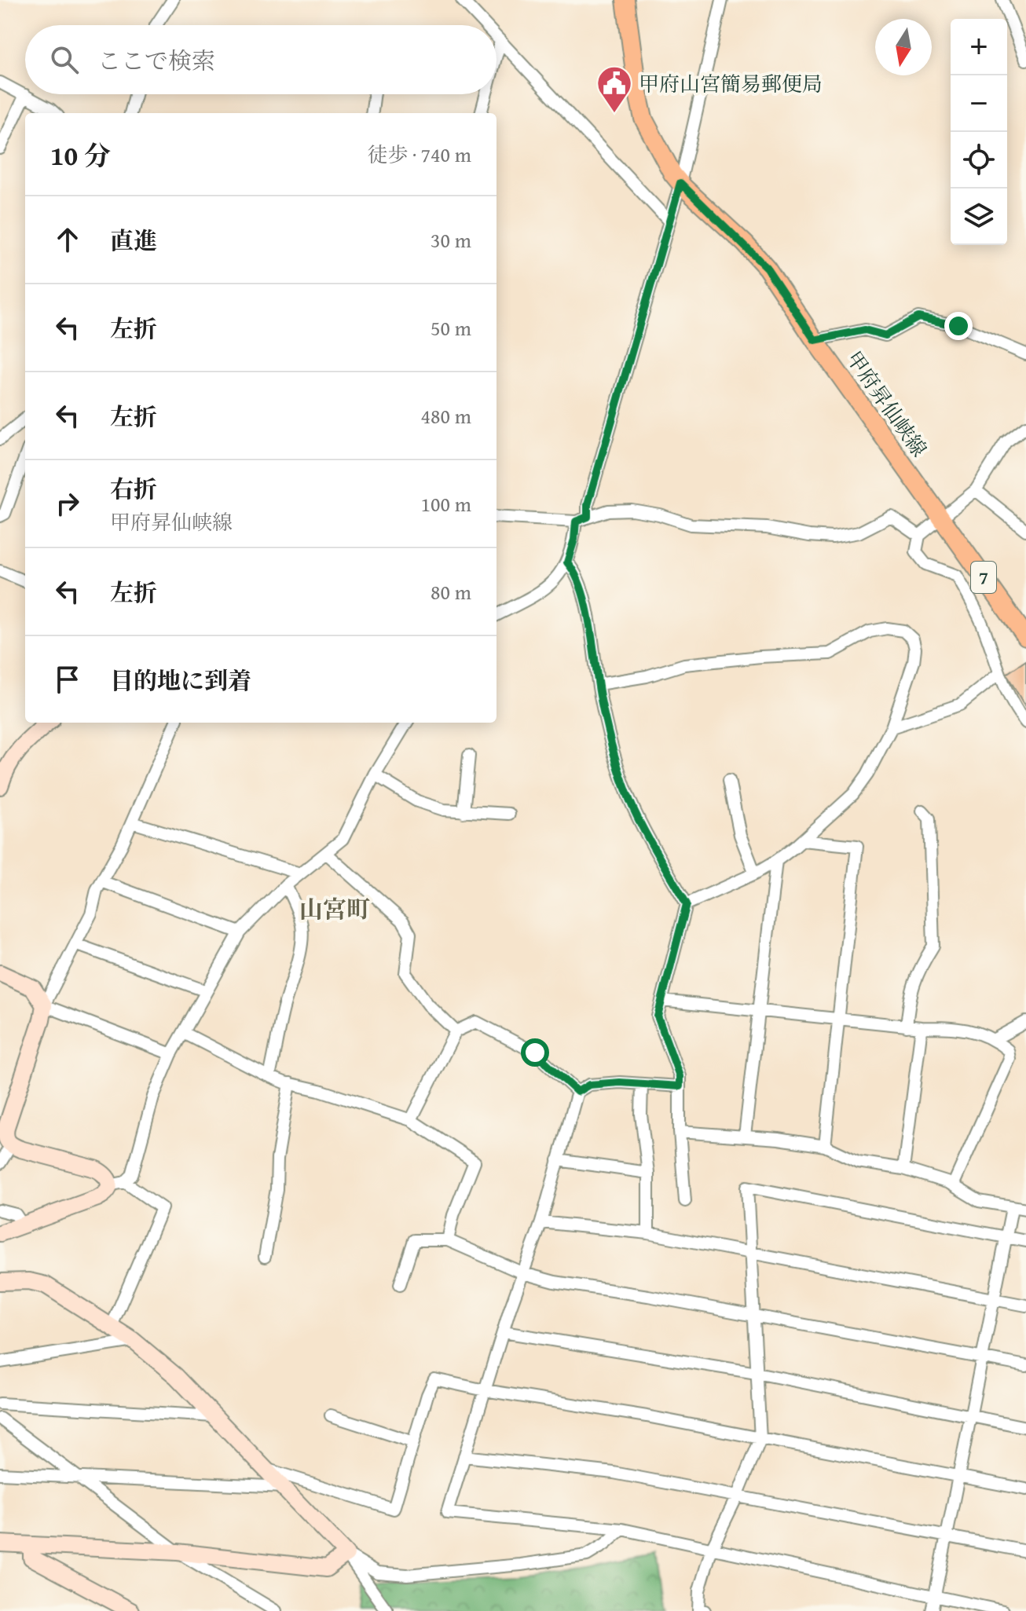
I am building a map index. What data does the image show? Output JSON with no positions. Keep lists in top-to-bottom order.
{
  "streets": {
    "main road": ["甲府昇仙峡線", "7"]
  },
  "districts": ["山宮町"],
  "places": {
    "public building": ["甲府山宮簡易郵便局"]
  },
  "north": "bottom",
  "page": {
    "map_buttons": ["+", "−"],
    "search": "ここで検索",
    "heading": ["10 分", "徒歩 · 740 m"],
    "list": [
      ["直進", "30 m"],
      ["左折", "50 m"],
      ["左折", "480 m"],
      ["右折", "甲府昇仙峡線", "100 m"],
      ["左折", "80 m"],
      "目的地に到着"
    ]
  }
}
